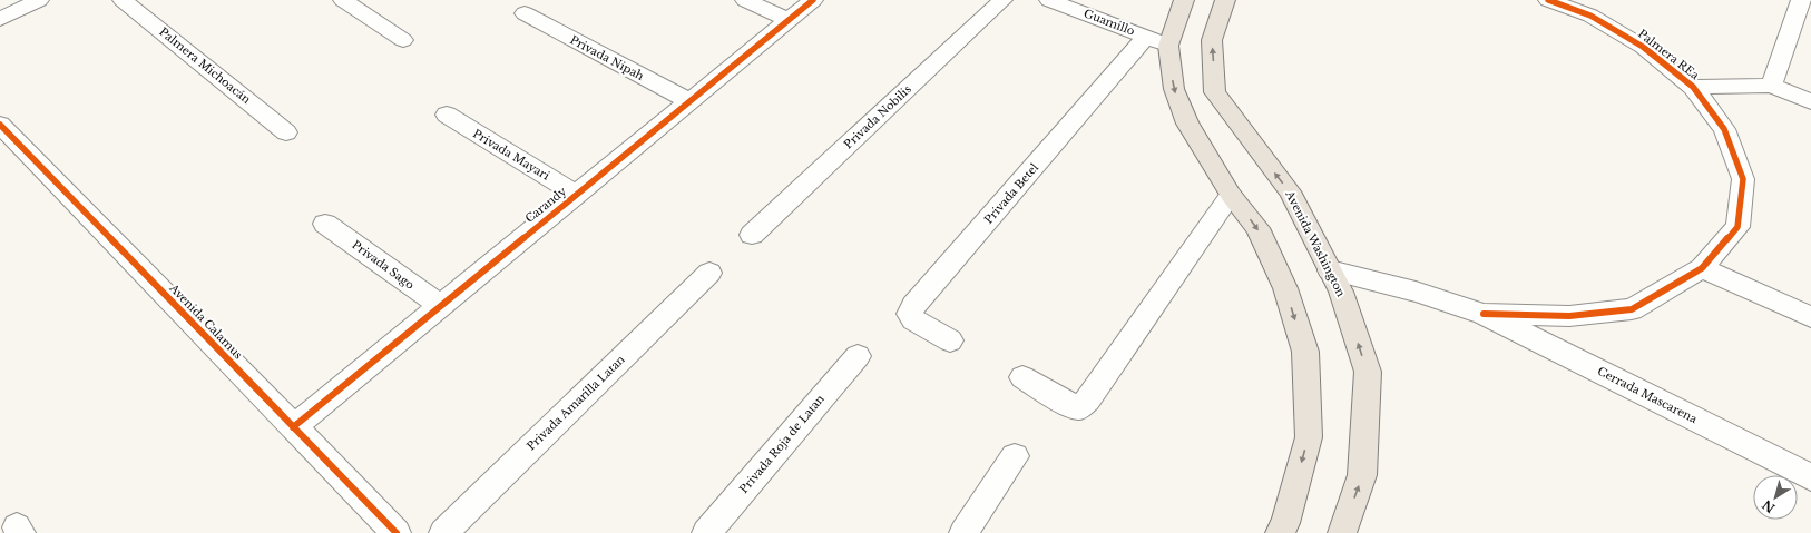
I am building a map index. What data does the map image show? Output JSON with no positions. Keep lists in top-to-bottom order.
{
  "streets": {
    "main road": ["Avenida Washington"],
    "street": [
      "Guamillo",
      "Palmera REa",
      "Privada Nipah",
      "Palmera Michoacán",
      "Privada Nobilis",
      "Privada Mayari",
      "Privada Betel",
      "Carandy",
      "Privada Sago",
      "Avenida Calamus",
      "Cerrada Mascarena",
      "Privada Amarilla Latan",
      "Privada Roja de Latan"
    ]
  },
  "crossings": [
    ["Guamillo", "Privada Betel"],
    ["Palmera REa", "Cerrada Mascarena"],
    ["Privada Nipah", "Carandy"],
    ["Privada Mayari", "Carandy"],
    ["Carandy", "Privada Sago"],
    ["Carandy", "Avenida Calamus"]
  ],
  "north": "bottom left"
}
